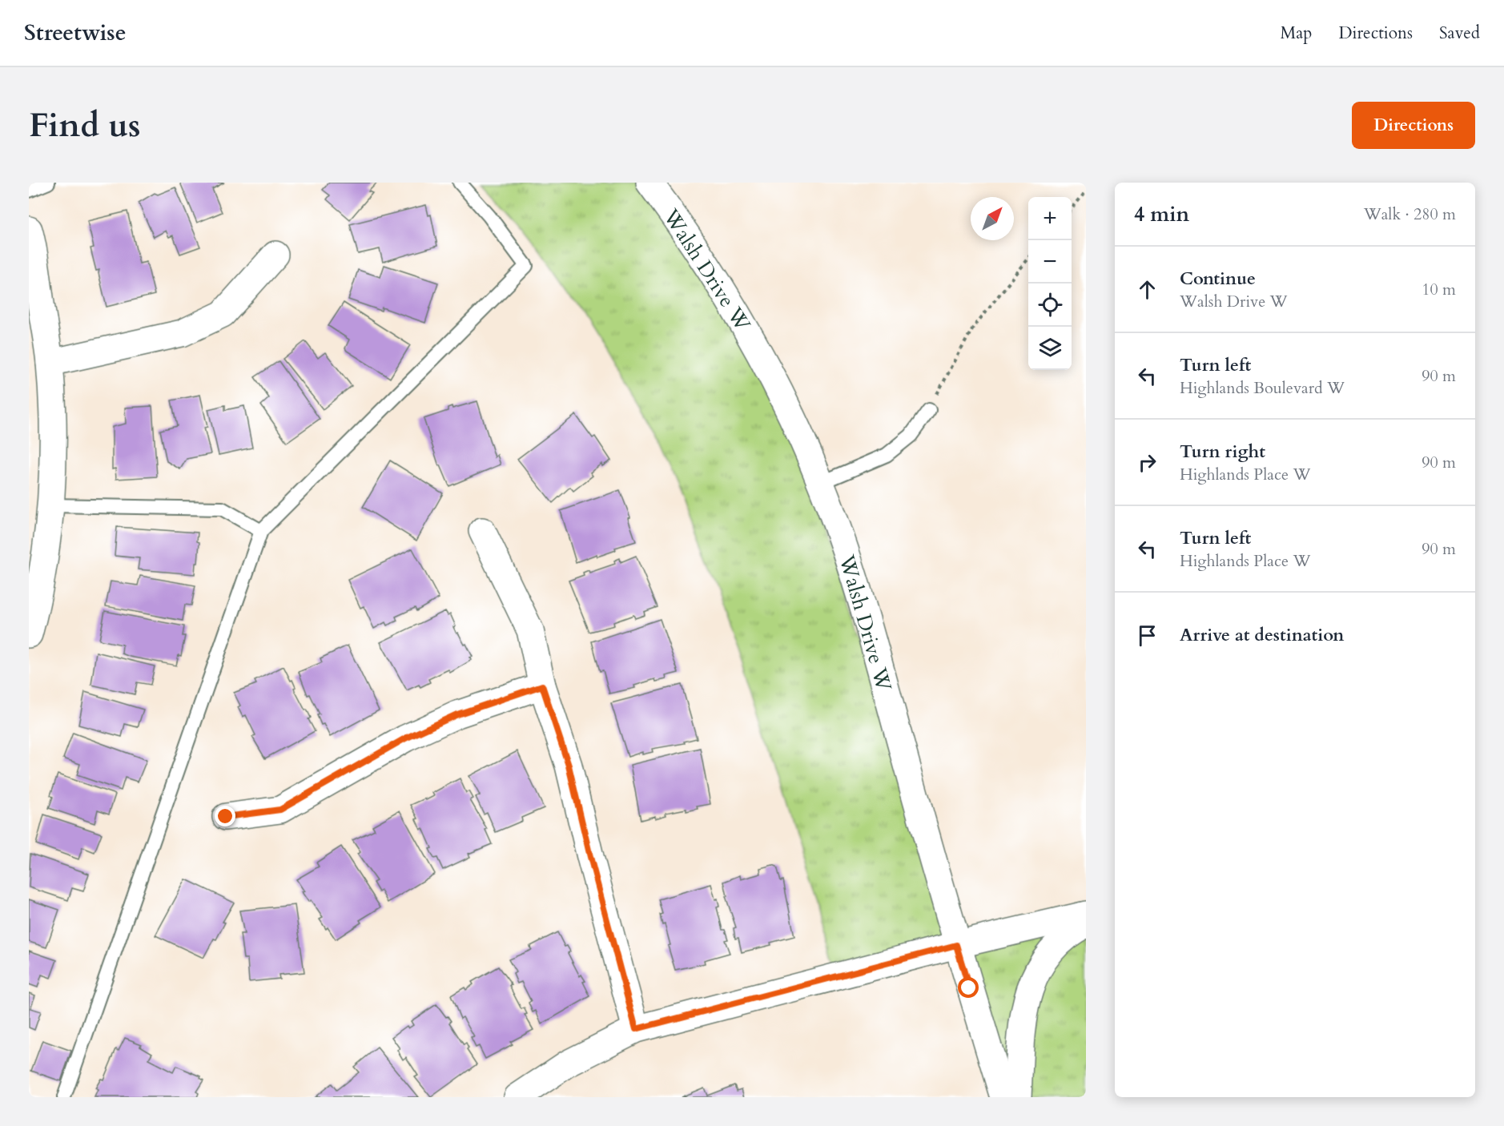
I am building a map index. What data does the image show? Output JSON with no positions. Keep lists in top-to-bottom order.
{
  "streets": {
    "street": ["Walsh Drive W"]
  },
  "north": "top right",
  "page": {
    "header": "Streetwise",
    "nav": ["Map", "Directions", "Saved"],
    "buttons": "Directions",
    "title": "Find us",
    "heading": ["4 min", "Walk · 280 m"],
    "map_buttons": ["+", "−"],
    "list": [
      ["Continue", "Walsh Drive W", "10 m"],
      ["Turn left", "Highlands Boulevard W", "90 m"],
      ["Turn right", "Highlands Place W", "90 m"],
      ["Turn left", "Highlands Place W", "90 m"],
      "Arrive at destination"
    ]
  }
}
